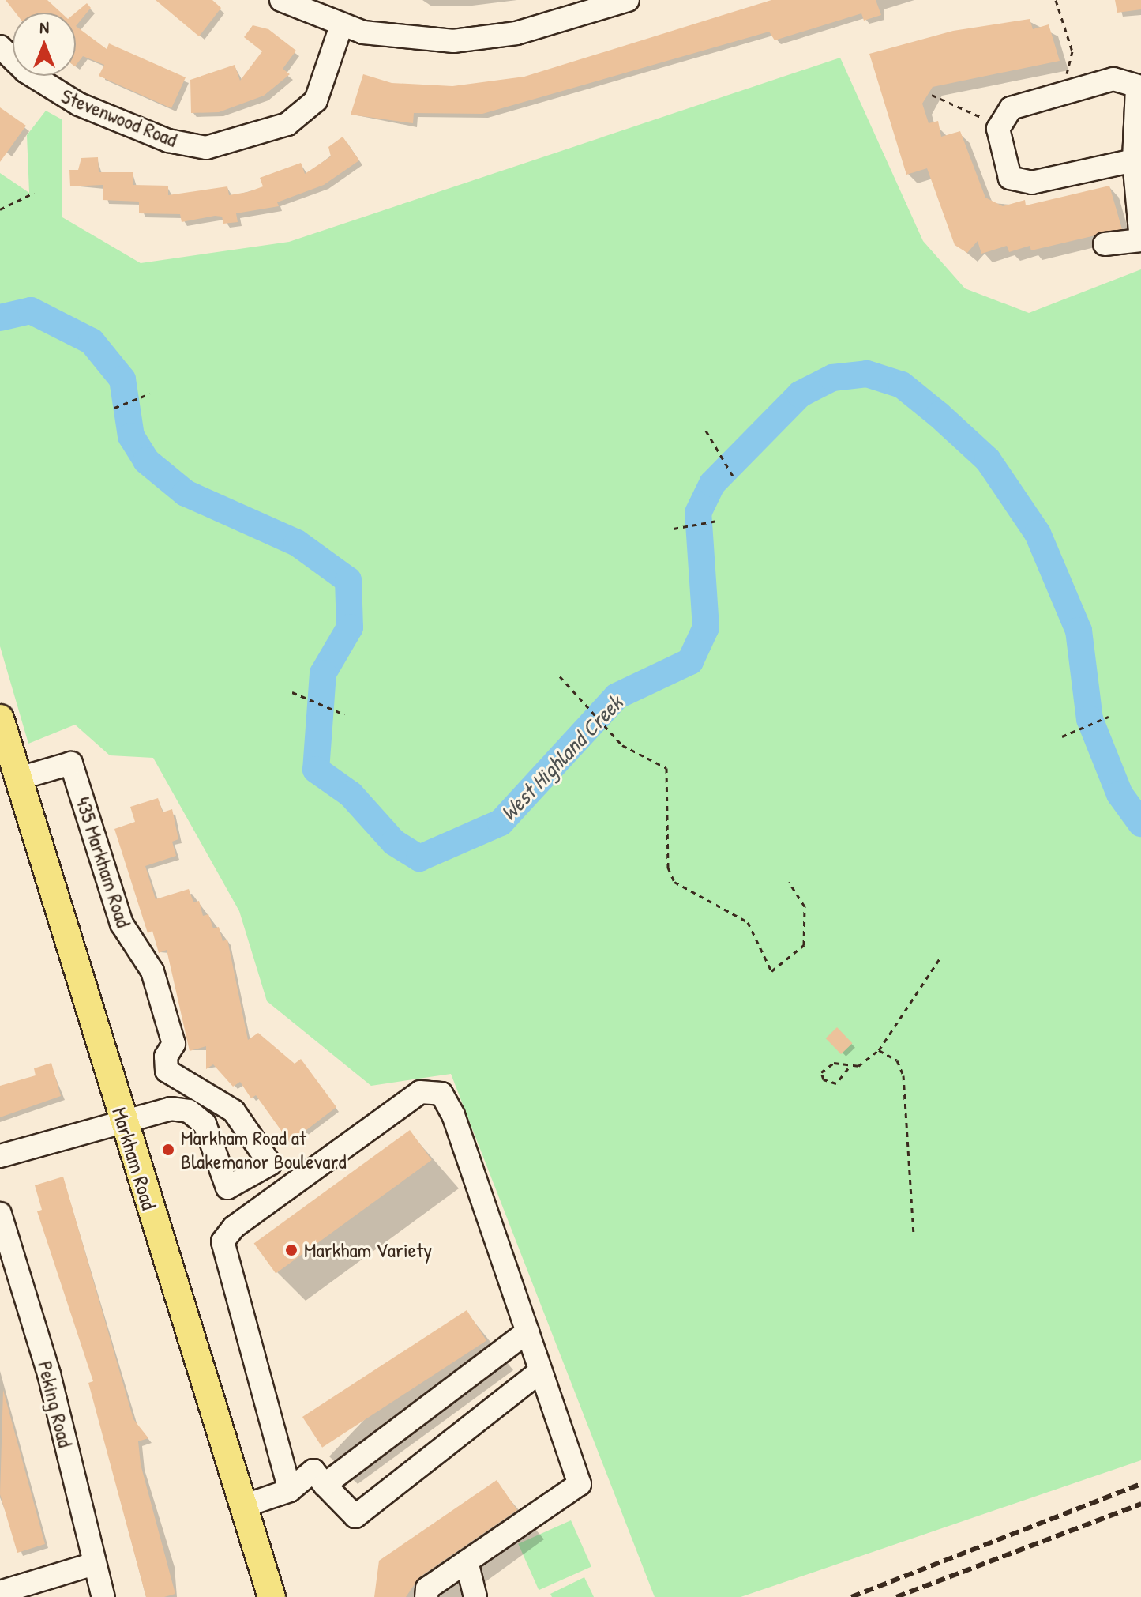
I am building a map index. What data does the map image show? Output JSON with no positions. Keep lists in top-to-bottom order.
{
  "streets": {
    "main road": ["Markham Road"],
    "street": ["Stevenwood Road", "435 Markham Road", "Peking Road"]
  },
  "crossings": [
    ["435 Markham Road", "Markham Road"]
  ],
  "water": ["West Highland Creek"],
  "places": ["Markham Road at Blakemanor Boulevard", "Markham Variety"],
  "north": "top"
}
